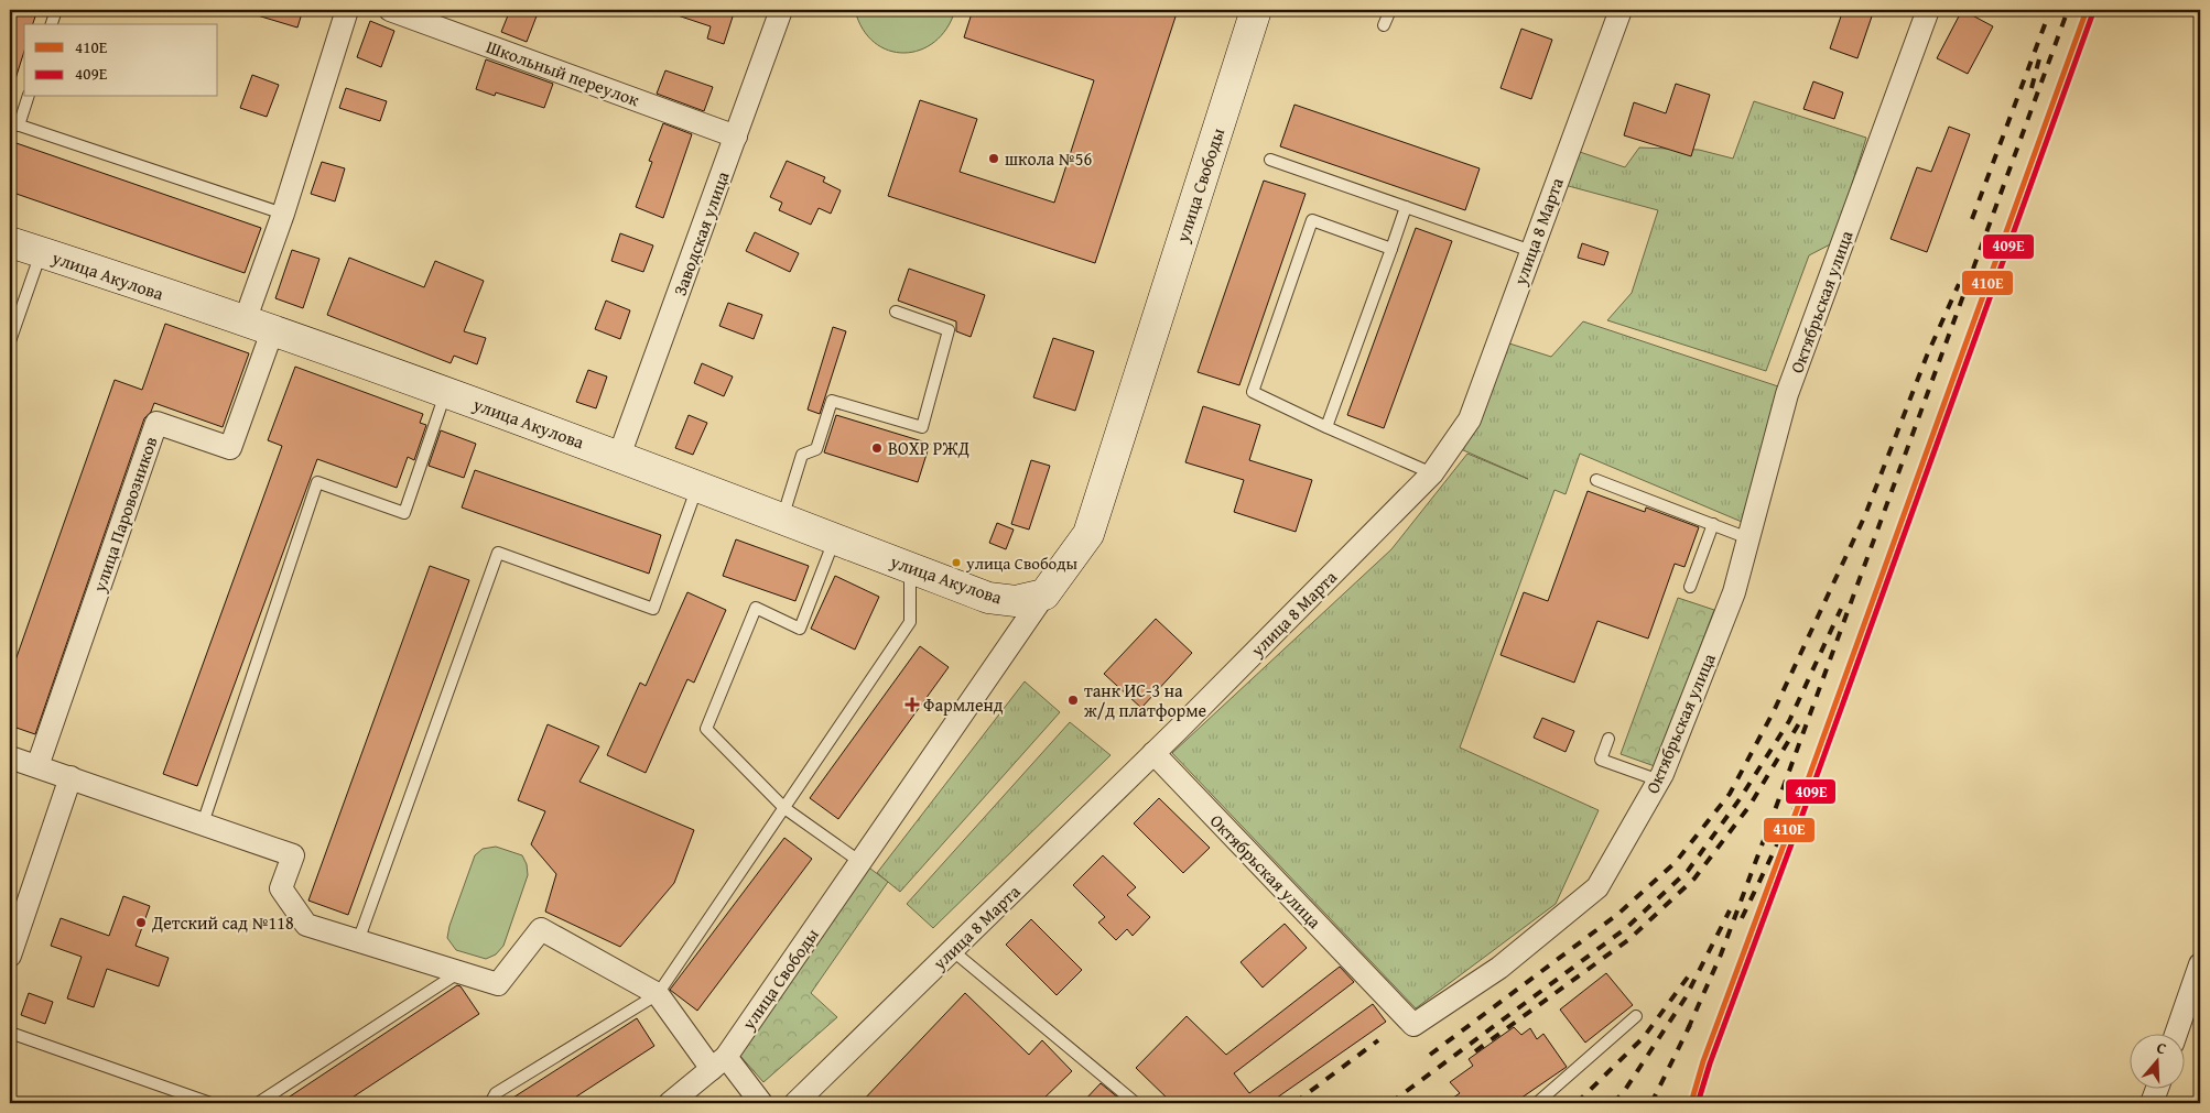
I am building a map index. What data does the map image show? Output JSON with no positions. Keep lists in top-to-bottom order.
{
  "streets": {
    "street": [
      "Школьный переулок",
      "улица Свободы",
      "улица 8 Марта",
      "Заводская улица",
      "улица Акулова",
      "Октябрьская улица",
      "улица Паровозников"
    ]
  },
  "crossings": [
    ["Школьный переулок", "Заводская улица"],
    ["улица Свободы", "улица Акулова"],
    ["улица 8 Марта", "Октябрьская улица"],
    ["Заводская улица", "улица Акулова"],
    ["улица Акулова", "улица Паровозников"]
  ],
  "places": {
    "other": [
      "школа №56",
      "ВОХР РЖД",
      "улица Свободы",
      "танк ИС-3 на ж/д платформе",
      "Детский сад №118"
    ],
    "health": ["Фармленд"]
  },
  "lines": ["transit line 410E", "transit line 409E"],
  "legend": ["410E", "409E"],
  "north": "top"
}
